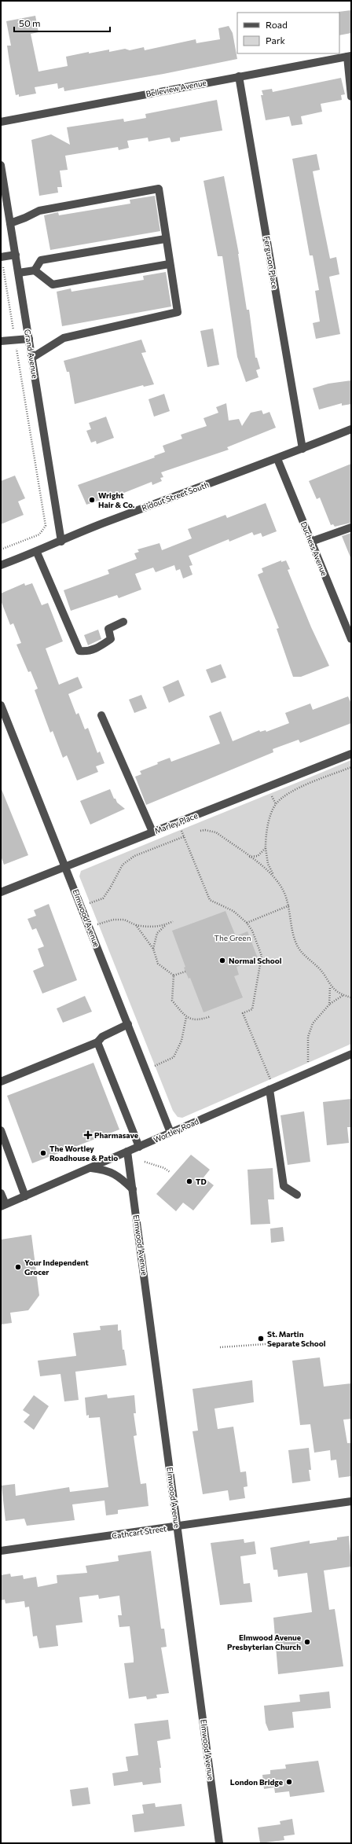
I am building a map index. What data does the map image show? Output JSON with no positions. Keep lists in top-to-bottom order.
{
  "streets": {
    "street": [
      "Belleview Avenue",
      "Ferguson Place",
      "Grand Avenue",
      "Ridout Street South",
      "Duchess Avenue",
      "Marley Place",
      "Elmwood Avenue",
      "Wortley Road",
      "Cathcart Street"
    ]
  },
  "crossings": [
    ["Belleview Avenue", "Ferguson Place"],
    ["Ferguson Place", "Ridout Street South"],
    ["Grand Avenue", "Ridout Street South"],
    ["Ridout Street South", "Duchess Avenue"],
    ["Marley Place", "Elmwood Avenue"],
    ["Elmwood Avenue", "Wortley Road"],
    ["Elmwood Avenue", "Cathcart Street"]
  ],
  "parks": ["The Green"],
  "places": {
    "other": [
      "Wright Hair & Co.",
      "Normal School",
      "The Wortley Roadhouse & Patio",
      "TD",
      "Your Independent Grocer",
      "St. Martin Separate School",
      "Elmwood Avenue Presbyterian Church",
      "London Bridge"
    ],
    "health": ["Pharmasave"]
  },
  "legend": ["Road", "Park"],
  "scale_bar": "50 m"
}
